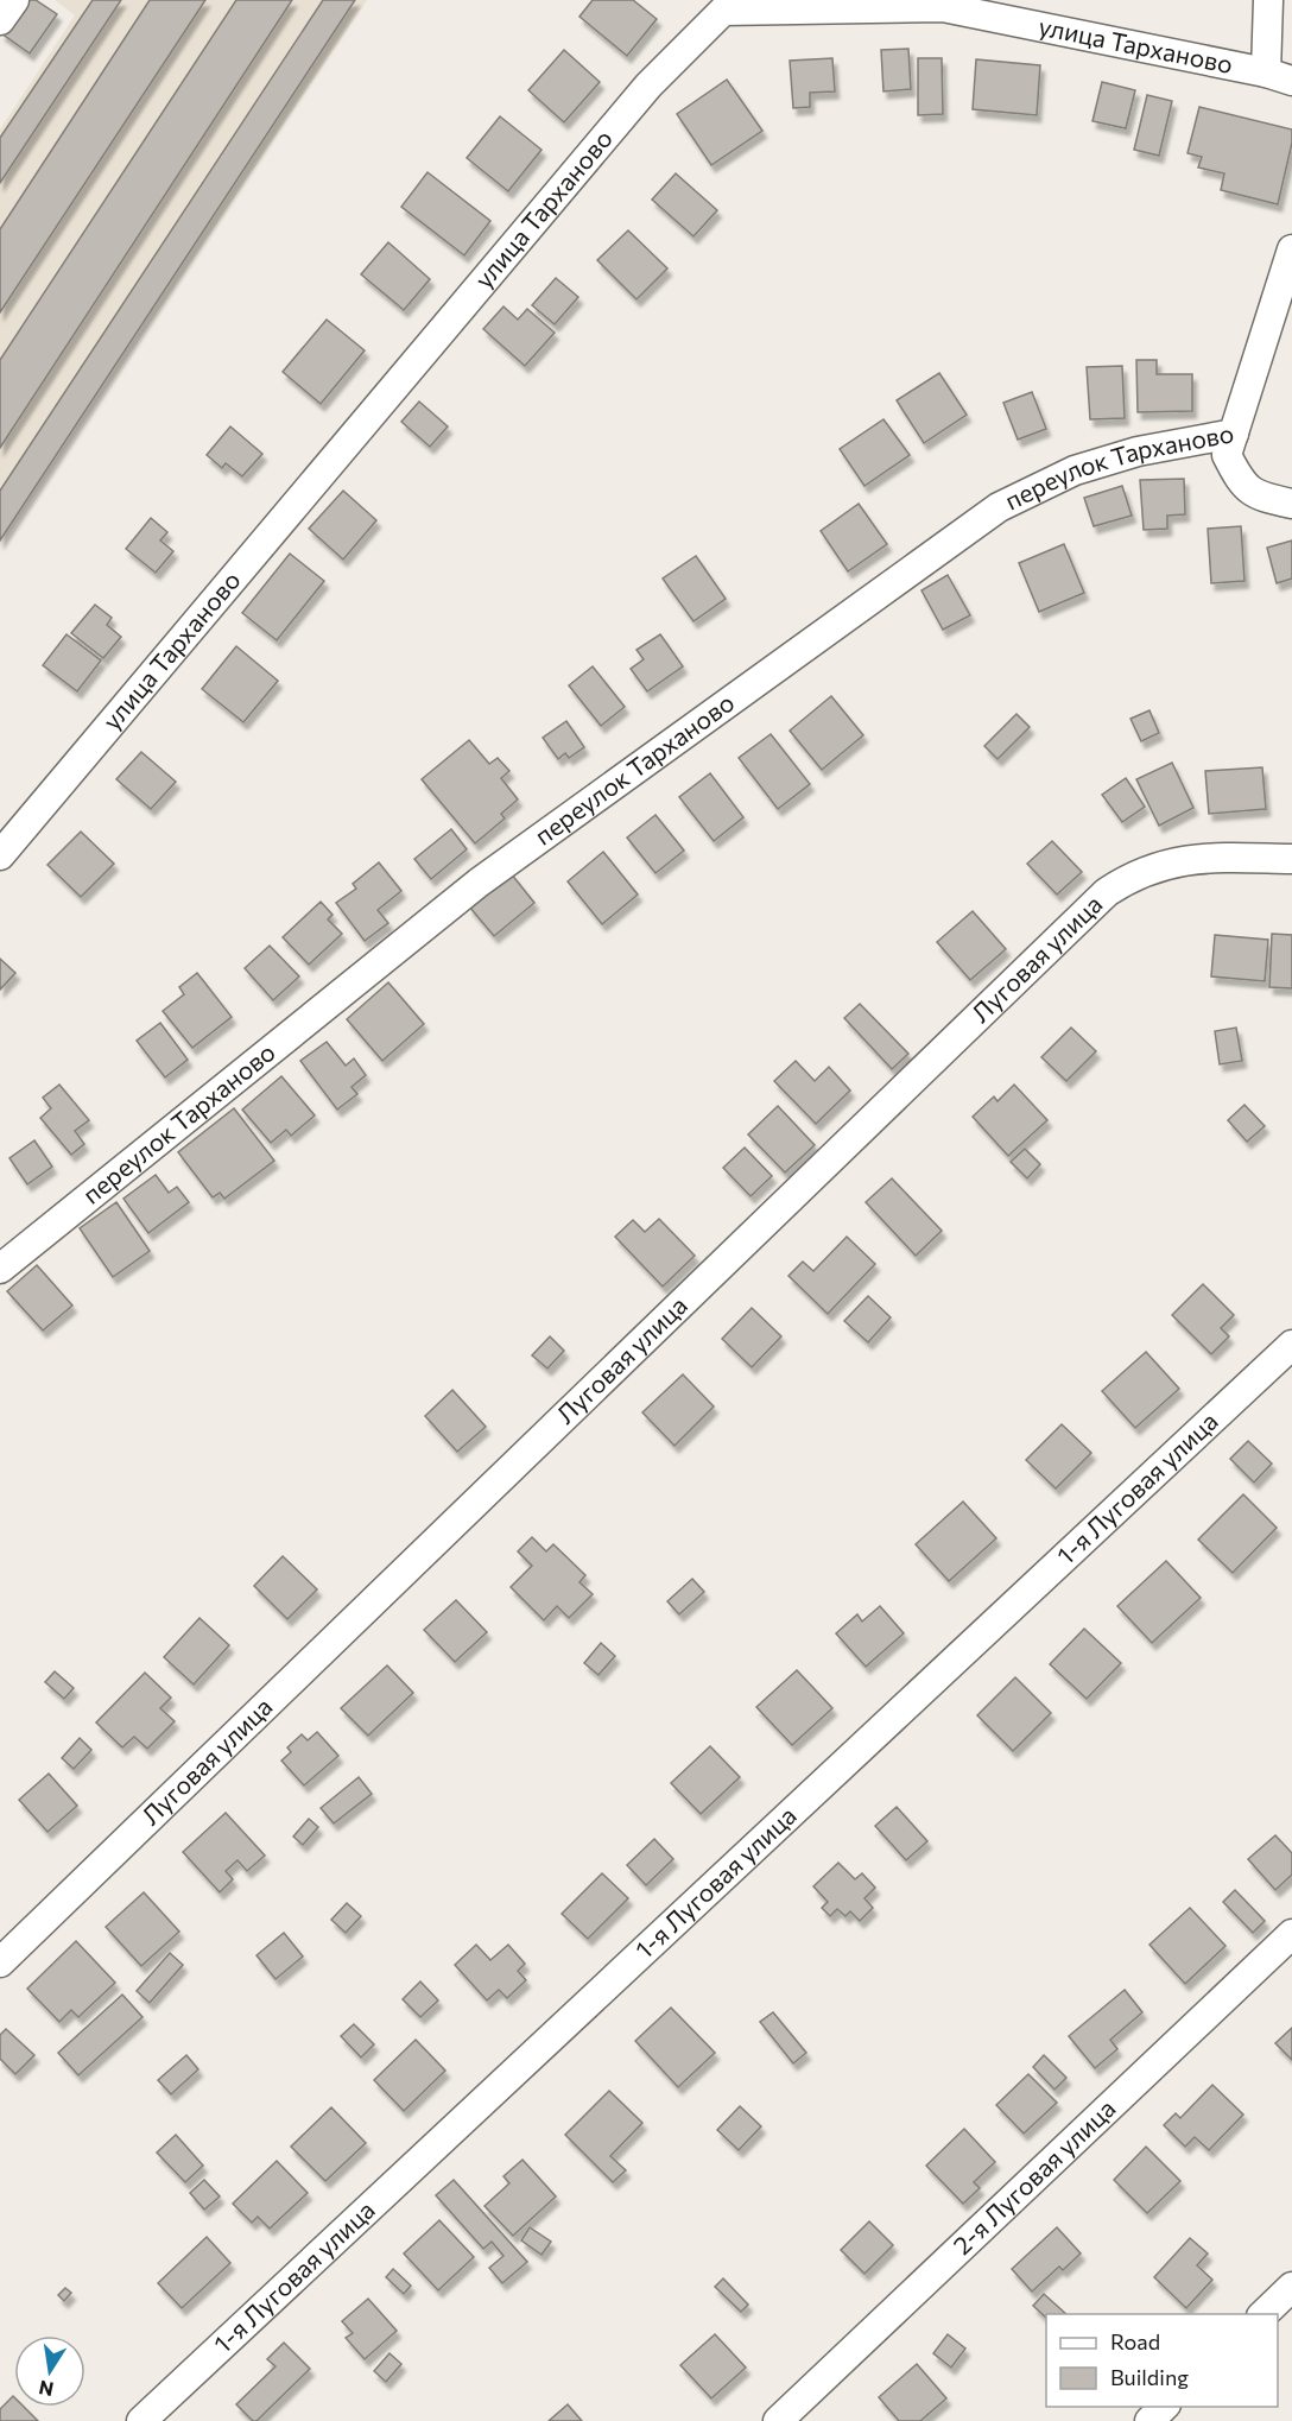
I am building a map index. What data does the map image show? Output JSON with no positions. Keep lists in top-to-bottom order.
{
  "streets": {
    "street": [
      "улица Тарханово",
      "переулок Тарханово",
      "Луговая улица",
      "1-я Луговая улица",
      "2-я Луговая улица"
    ]
  },
  "legend": ["Road", "Building"],
  "north": "bottom"
}
